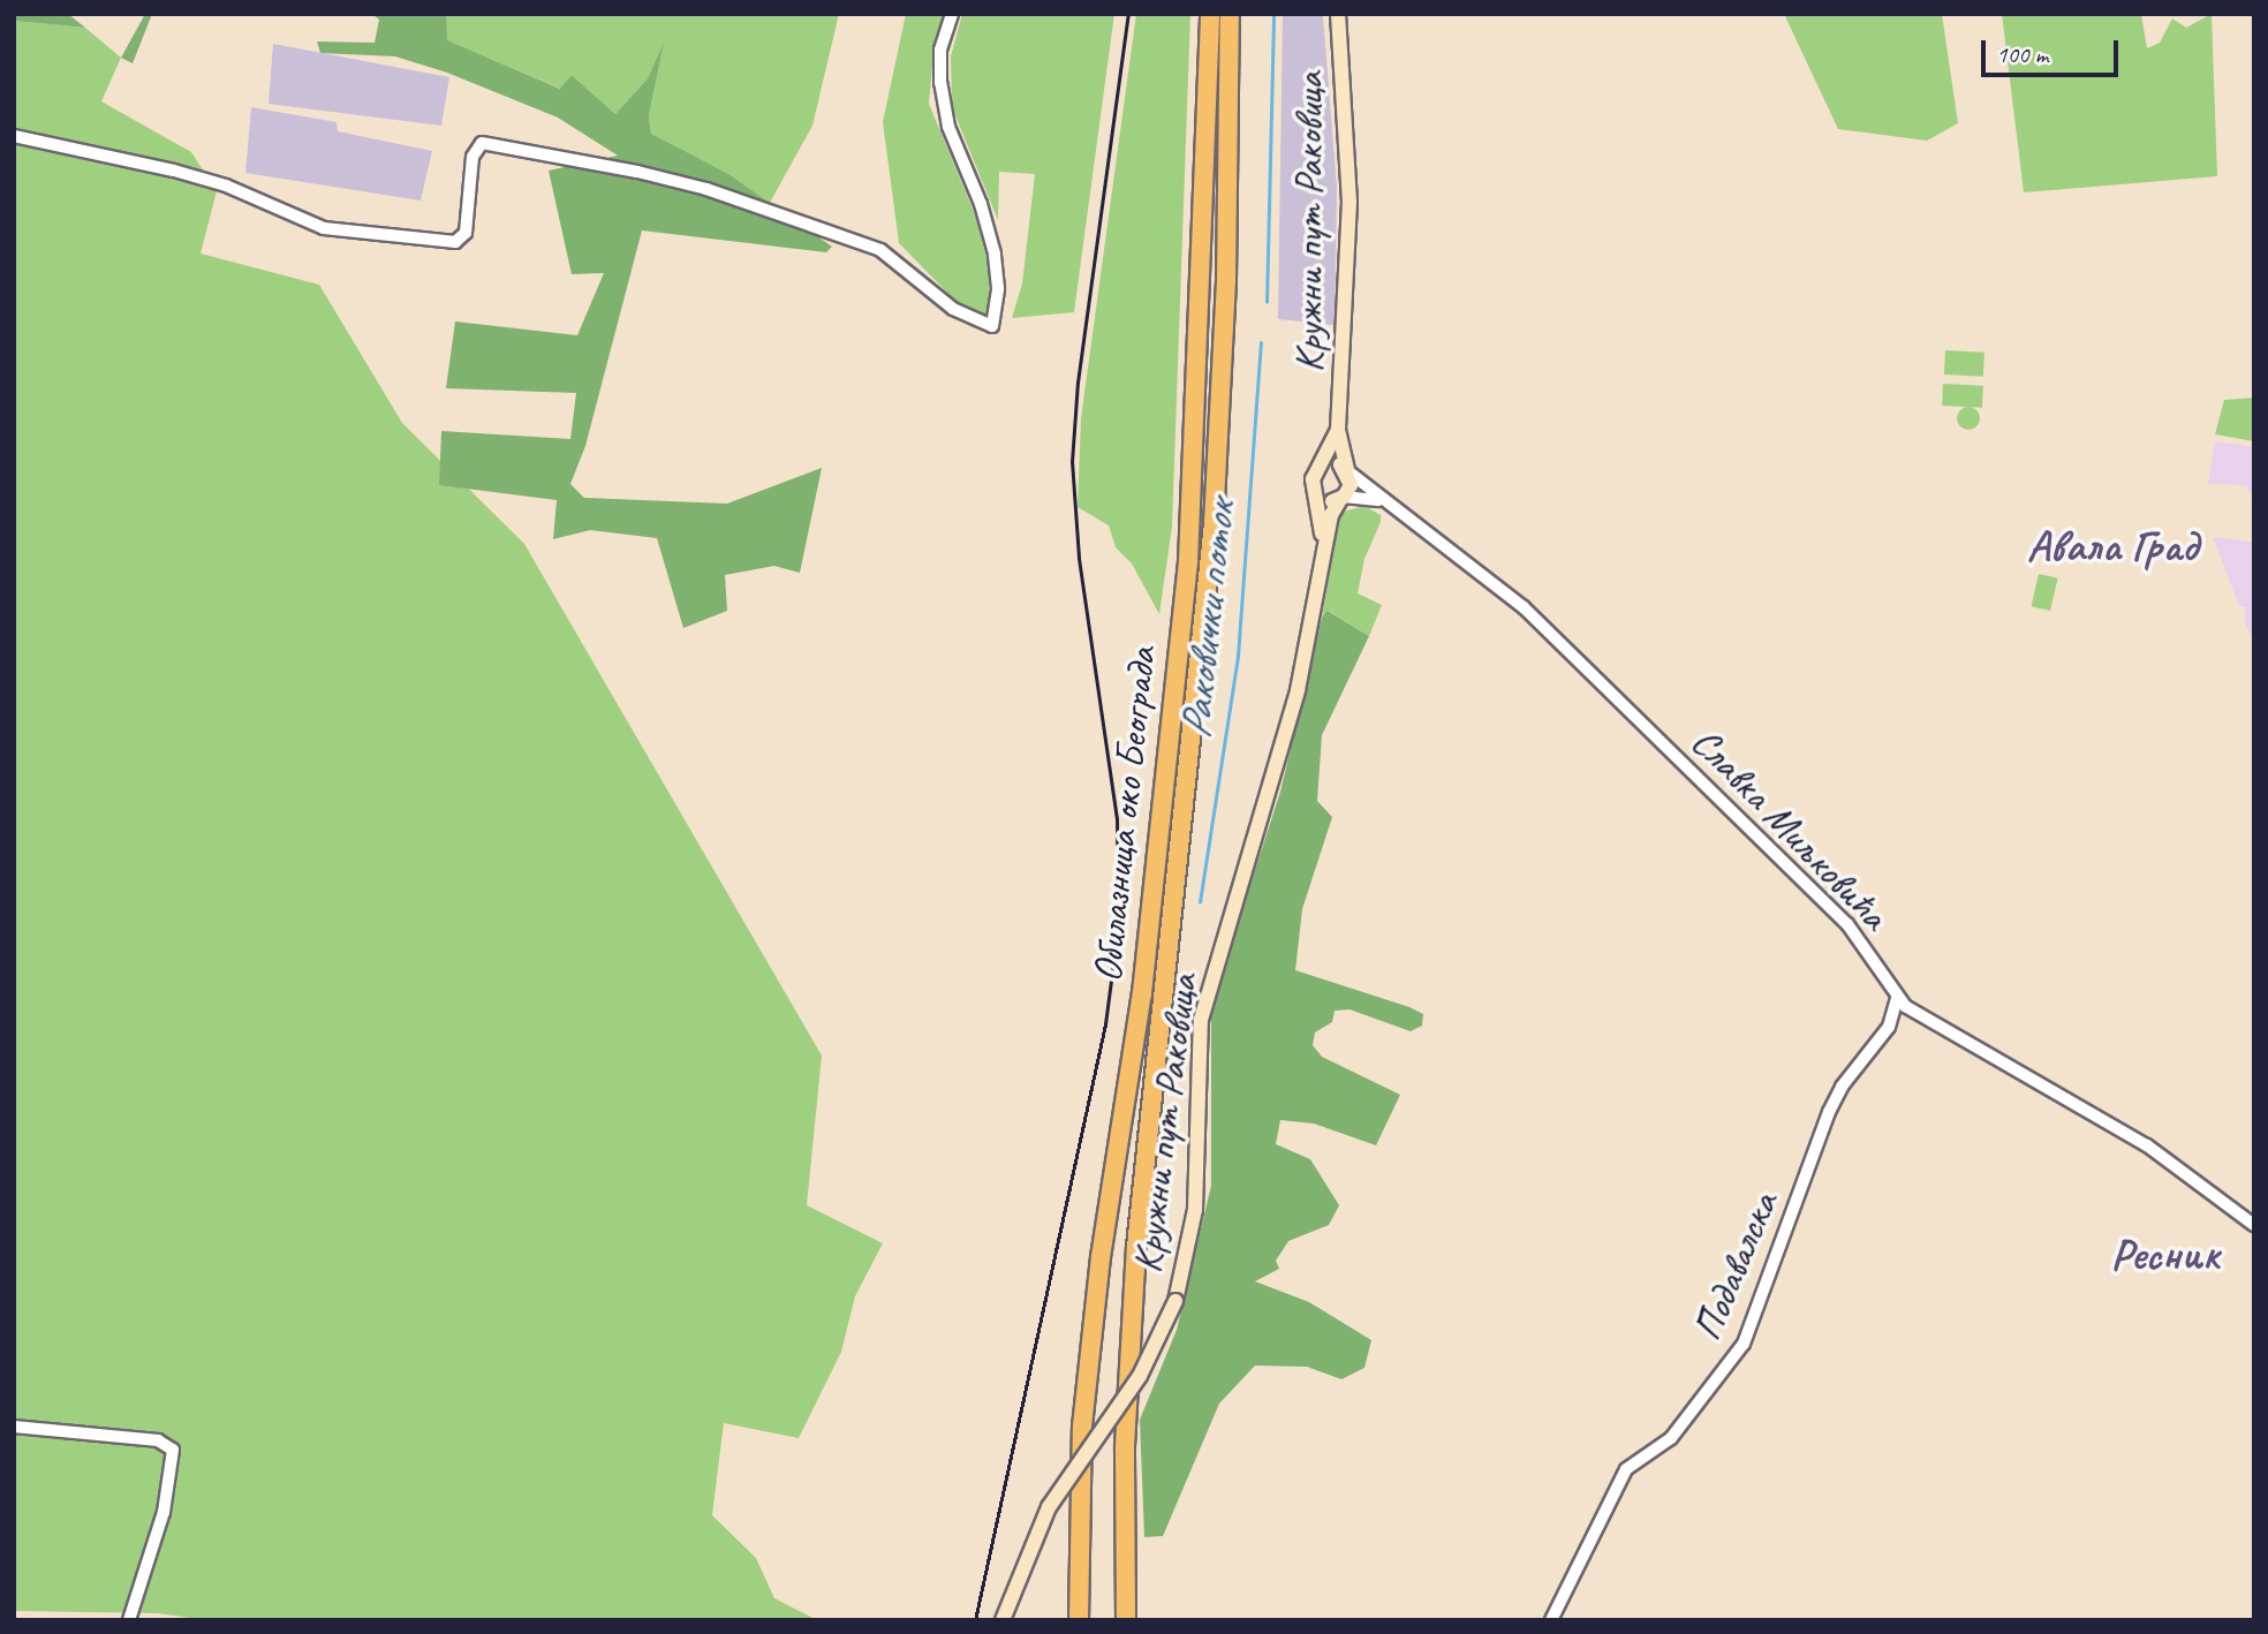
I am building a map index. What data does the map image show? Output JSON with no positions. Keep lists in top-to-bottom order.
{
  "streets": {
    "highway": ["Обилазница око Београда"],
    "main road": ["Кружни пут Раковица"],
    "street": ["Славка Миљковића", "Подавалска"]
  },
  "crossings": [
    ["Кружни пут Раковица", "Славка Миљковића"],
    ["Славка Миљковића", "Подавалска"]
  ],
  "districts": ["Авала Град", "Ресник"],
  "water": ["Раковички поток"],
  "scale_bar": "100 m"
}
